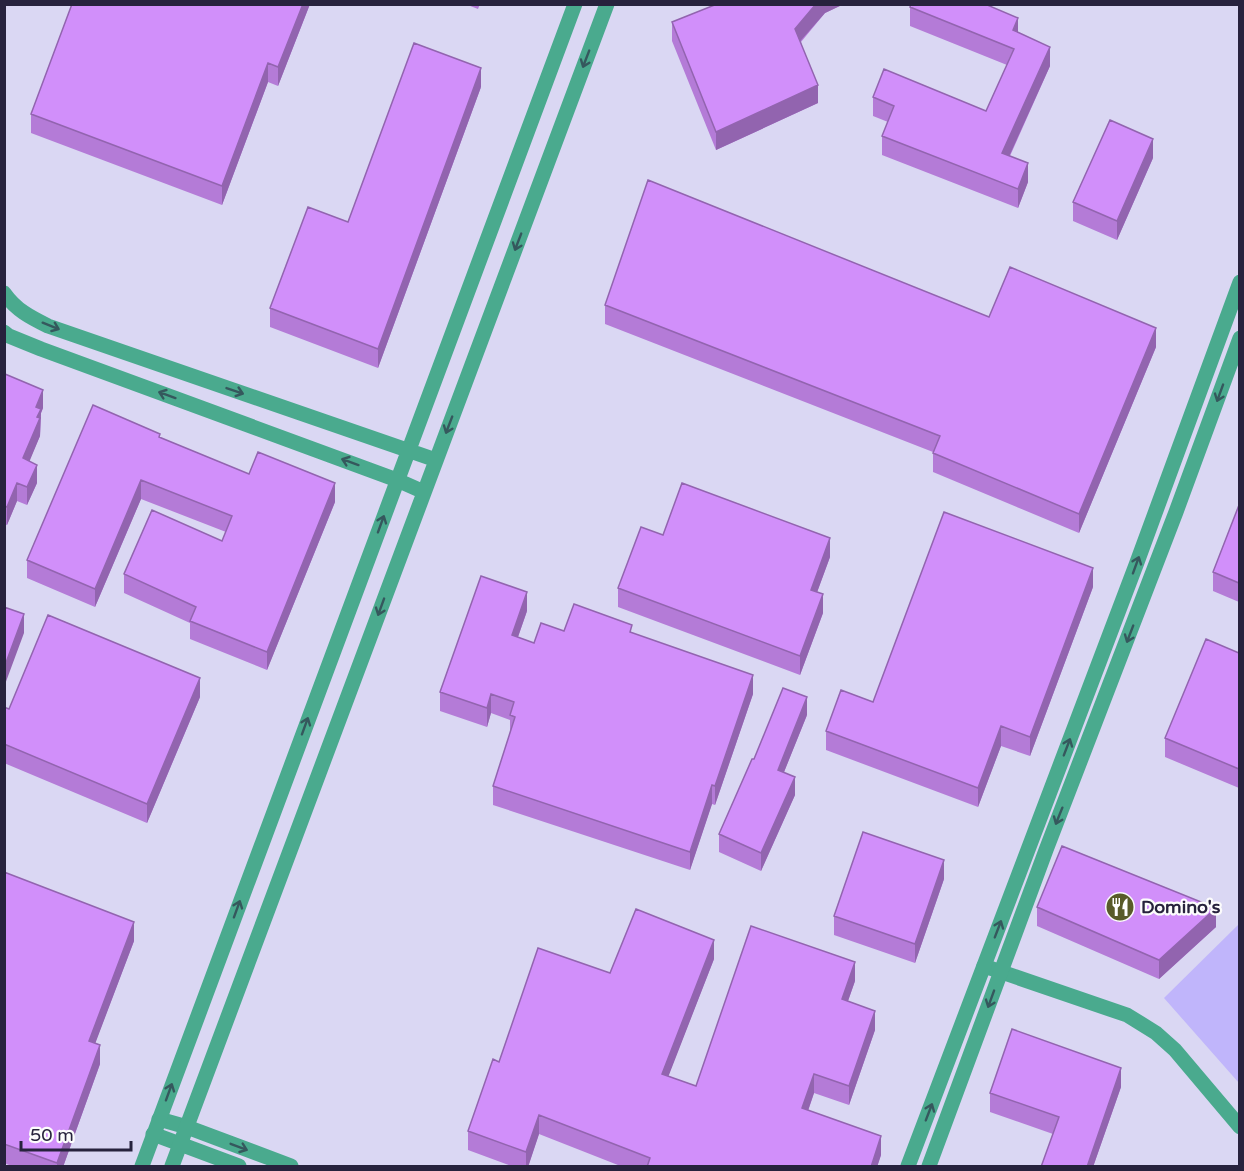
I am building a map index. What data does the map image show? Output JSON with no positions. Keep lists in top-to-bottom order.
{
  "places": {
    "restaurant": ["Domino's"]
  },
  "scale_bar": "50 m"
}
